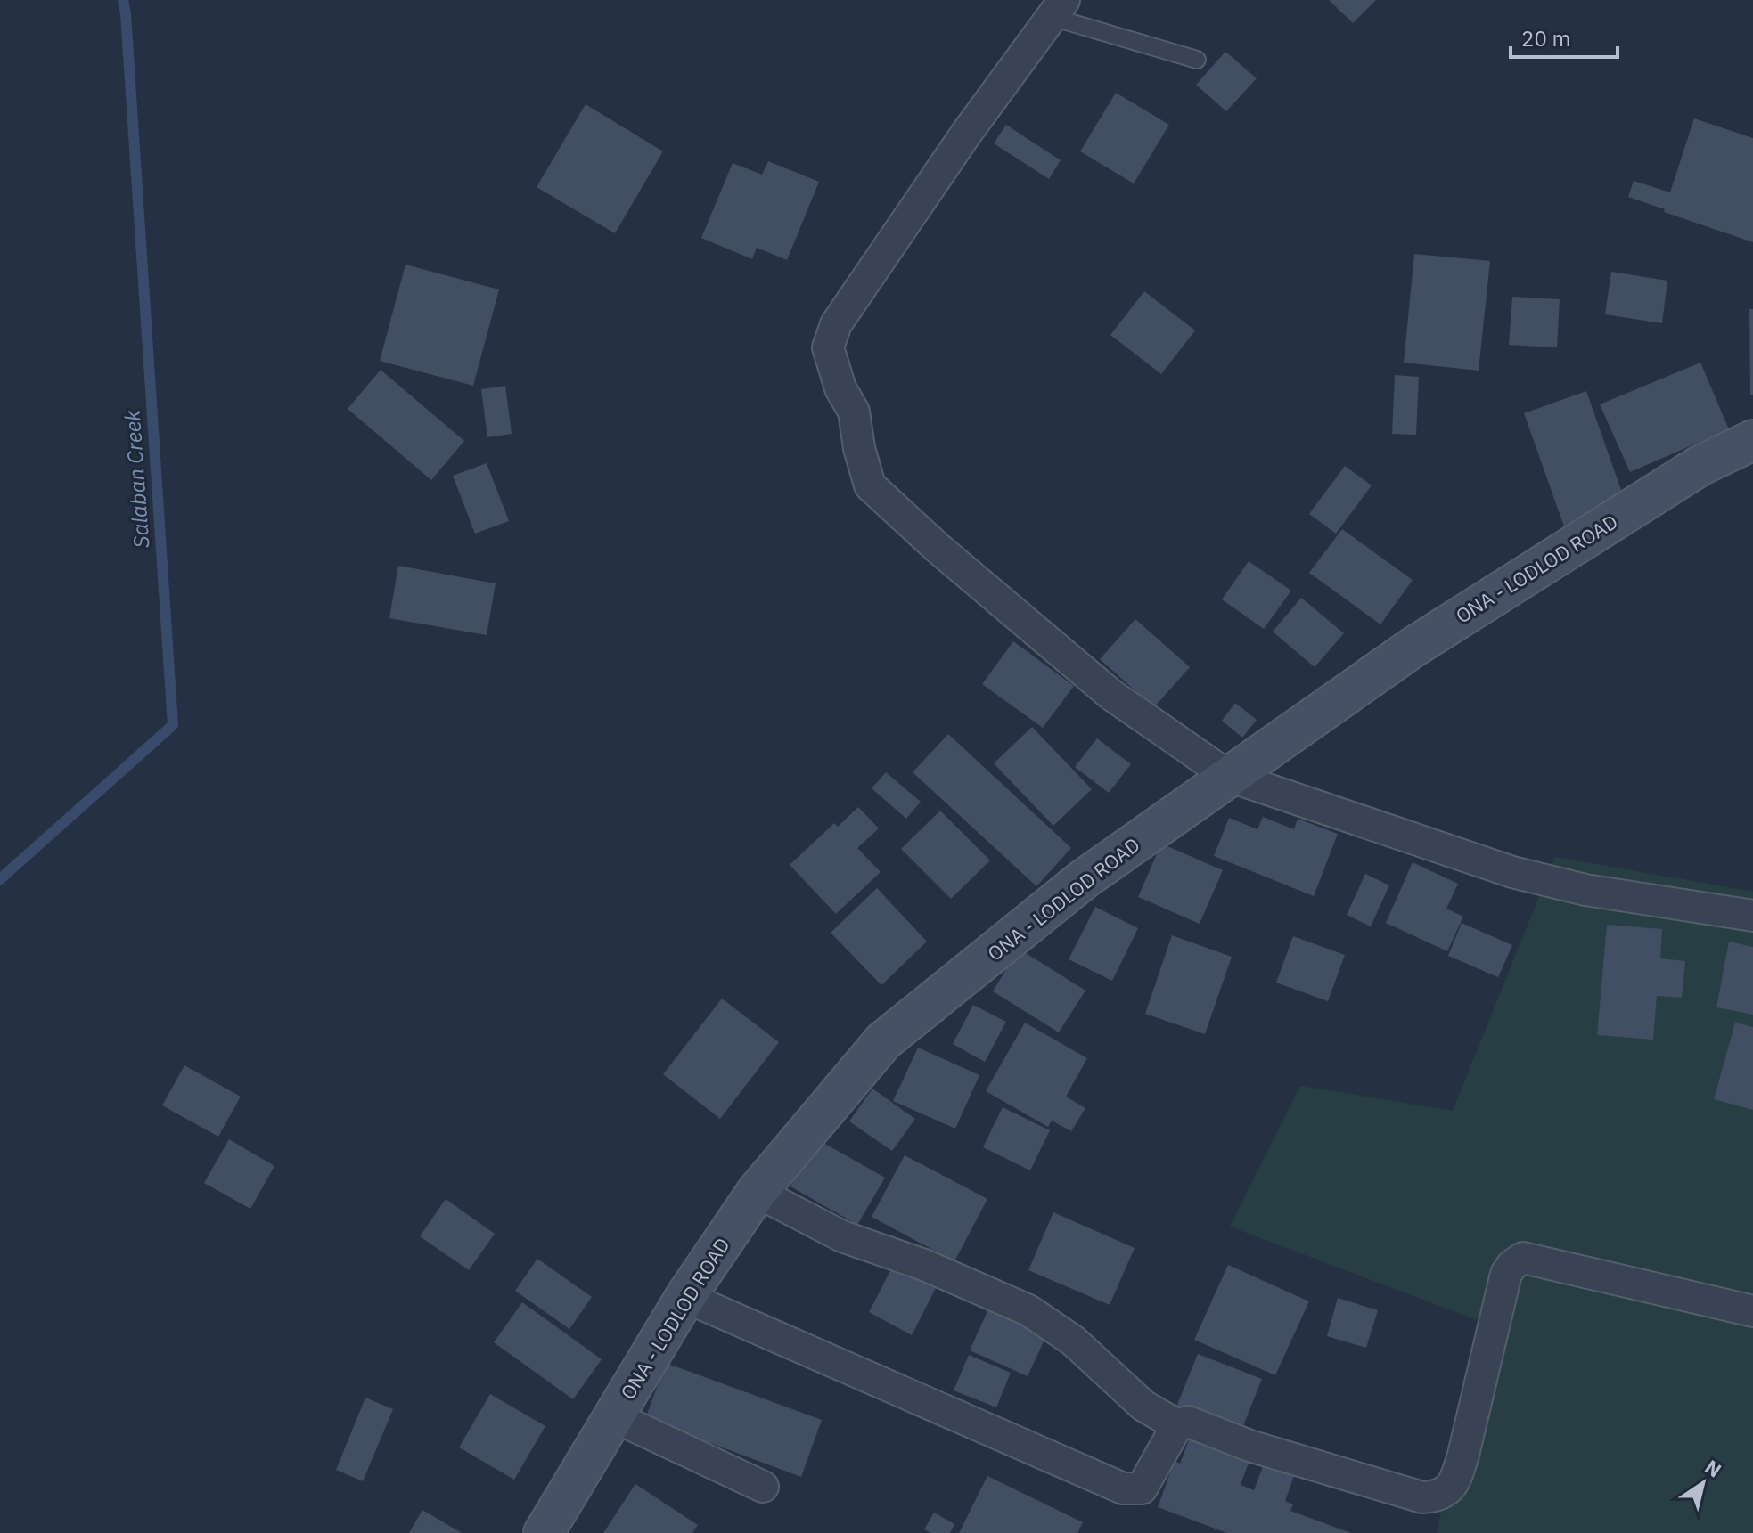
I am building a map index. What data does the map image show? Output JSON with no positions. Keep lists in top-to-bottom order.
{
  "streets": {
    "main road": ["ONA - LODLOD ROAD"]
  },
  "water": ["Salaban Creek"],
  "scale_bar": "20 m",
  "north": "top right"
}
